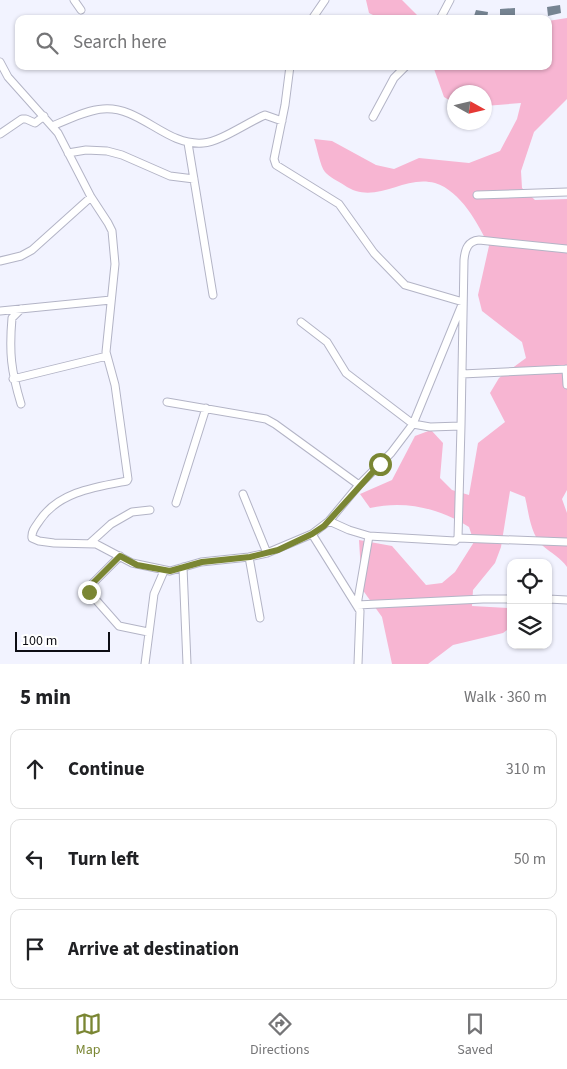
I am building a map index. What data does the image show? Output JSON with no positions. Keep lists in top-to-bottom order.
{
  "scale_bar": "100 m",
  "north": "right",
  "page": {
    "search": "Search here",
    "scale": "100 m",
    "heading": ["5 min", "Walk · 360 m"],
    "list": [
      ["Continue", "310 m"],
      ["Turn left", "50 m"],
      "Arrive at destination"
    ],
    "nav": ["Map", "Directions", "Saved"]
  }
}
